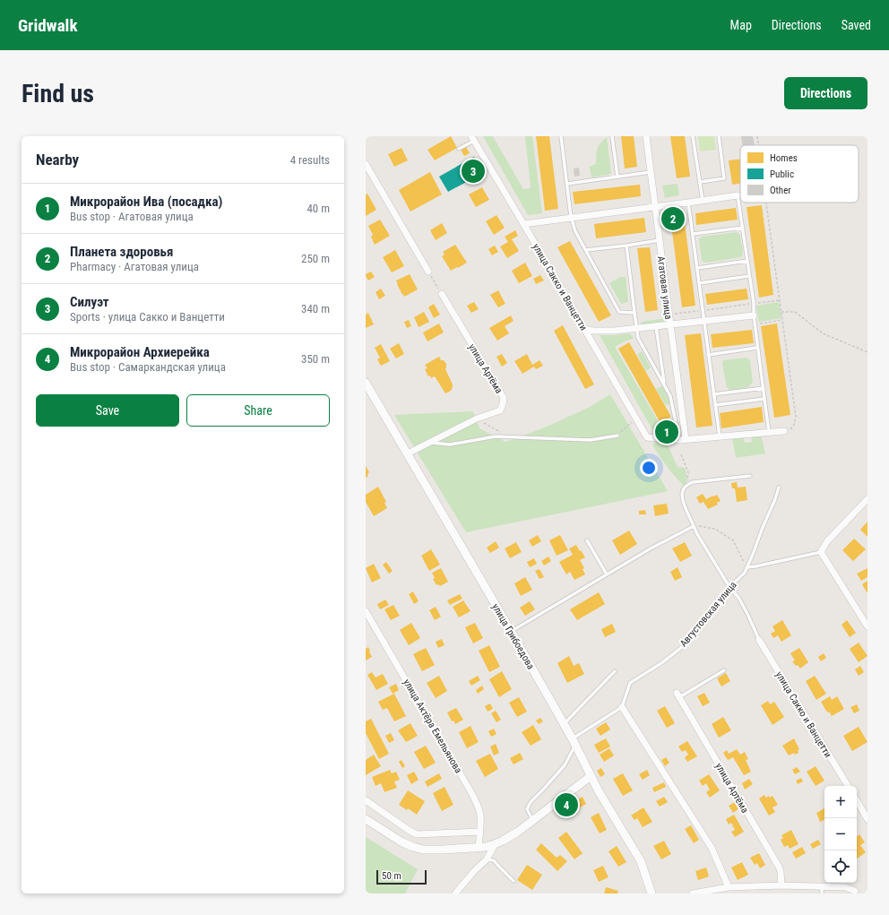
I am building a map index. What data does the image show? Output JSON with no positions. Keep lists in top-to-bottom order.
{
  "streets": {
    "street": [
      "улица Сакко и Ванцетти",
      "Агатовая улица",
      "улица Артёма",
      "улица Грибоедова",
      "улица Актёра Емельянова"
    ],
    "lane": ["Августовская улица"]
  },
  "crossings": [
    ["улица Сакко и Ванцетти", "Агатовая улица"],
    ["улица Артёма", "улица Грибоедова"]
  ],
  "legend": ["Homes", "Public", "Other"],
  "scale_bar": "50 m",
  "page": {
    "header": "Gridwalk",
    "nav": ["Map", "Directions", "Saved"],
    "buttons": [
      "Directions",
      ["Save", "Share"]
    ],
    "title": "Find us",
    "heading": ["Nearby", "4 results"],
    "pins": [
      "3",
      "2",
      "1",
      "4"
    ],
    "list": [
      {
        "mark": "1",
        "name": "Микрорайон Ива (посадка)",
        "note": "Bus stop · Агатовая улица",
        "value": "40 m"
      },
      {
        "mark": "2",
        "name": "Планета здоровья",
        "note": "Pharmacy · Агатовая улица",
        "value": "250 m"
      },
      {
        "mark": "3",
        "name": "Силуэт",
        "note": "Sports · улица Сакко и Ванцетти",
        "value": "340 m"
      },
      {
        "mark": "4",
        "name": "Микрорайон Архиерейка",
        "note": "Bus stop · Самаркандская улица",
        "value": "350 m"
      }
    ],
    "map_buttons": ["+", "−"],
    "scale": "50 m"
  }
}
